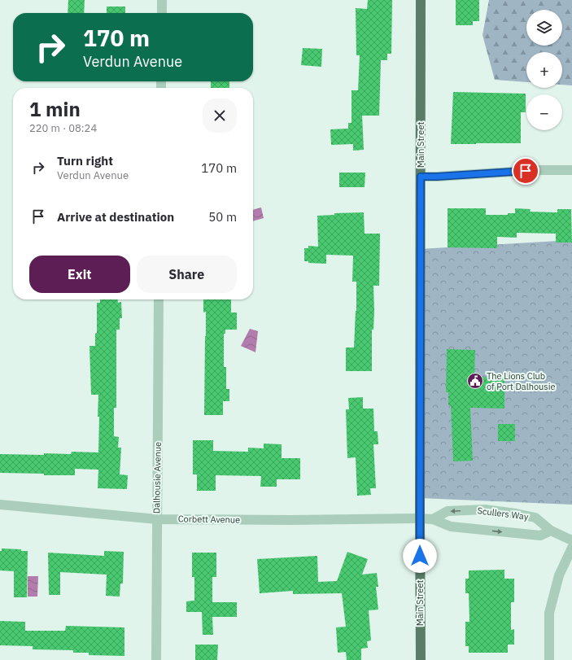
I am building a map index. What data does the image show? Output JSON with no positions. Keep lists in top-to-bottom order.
{
  "streets": {
    "main road": ["Main Street"],
    "street": ["Dalhousie Avenue", "Scullers Way", "Corbett Avenue"]
  },
  "crossings": [
    ["Main Street", "Scullers Way"],
    ["Main Street", "Corbett Avenue"],
    ["Dalhousie Avenue", "Corbett Avenue"],
    ["Scullers Way", "Corbett Avenue"]
  ],
  "places": {
    "public building": ["The Lions Club of Port Dalhousie"]
  },
  "page": {
    "map_buttons": ["+", "−"],
    "turn": ["170 m", "Verdun Avenue"],
    "heading": ["1 min", "220 m · 08:24"],
    "list": [
      {
        "name": "Turn right",
        "note": "Verdun Avenue",
        "value": "170 m"
      },
      {
        "name": "Arrive at destination",
        "value": "50 m"
      }
    ],
    "buttons": ["Exit", "Share"]
  }
}
